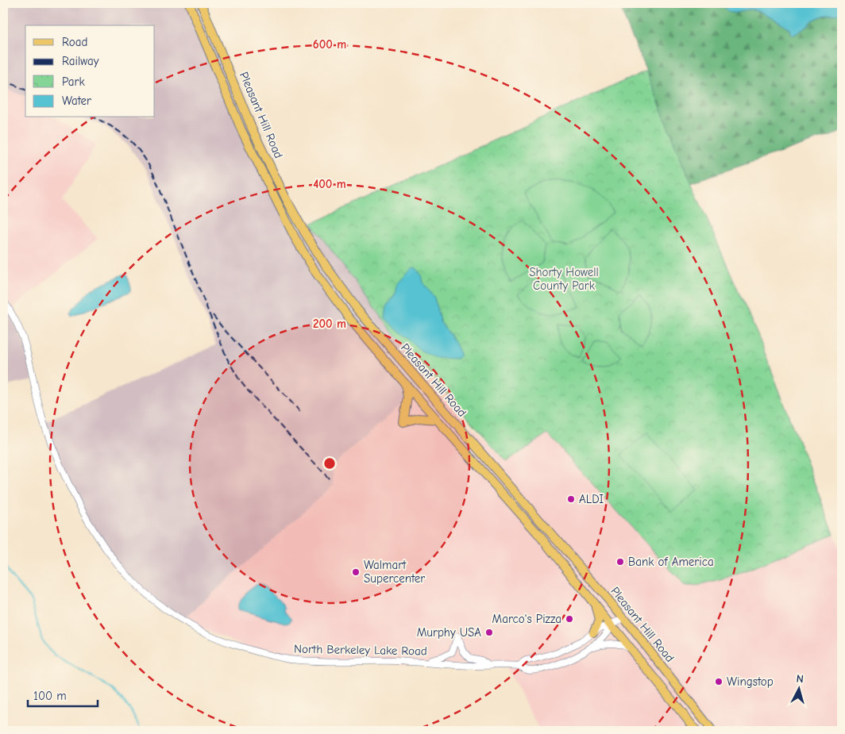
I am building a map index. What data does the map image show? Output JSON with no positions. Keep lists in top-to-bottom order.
{
  "streets": {
    "main road": ["Pleasant Hill Road"],
    "street": ["North Berkeley Lake Road"]
  },
  "crossings": [
    ["Pleasant Hill Road", "North Berkeley Lake Road"]
  ],
  "parks": ["Shorty Howell County Park"],
  "places": [
    "ALDI",
    "Bank of America",
    "Walmart Supercenter",
    "Marco's Pizza",
    "Murphy USA",
    "Wingstop"
  ],
  "legend": [
    "Road",
    "Railway",
    "Park",
    "Water"
  ],
  "scale_bar": "100 m",
  "north": "top",
  "rings": ["600 m", "400 m", "200 m"]
}
